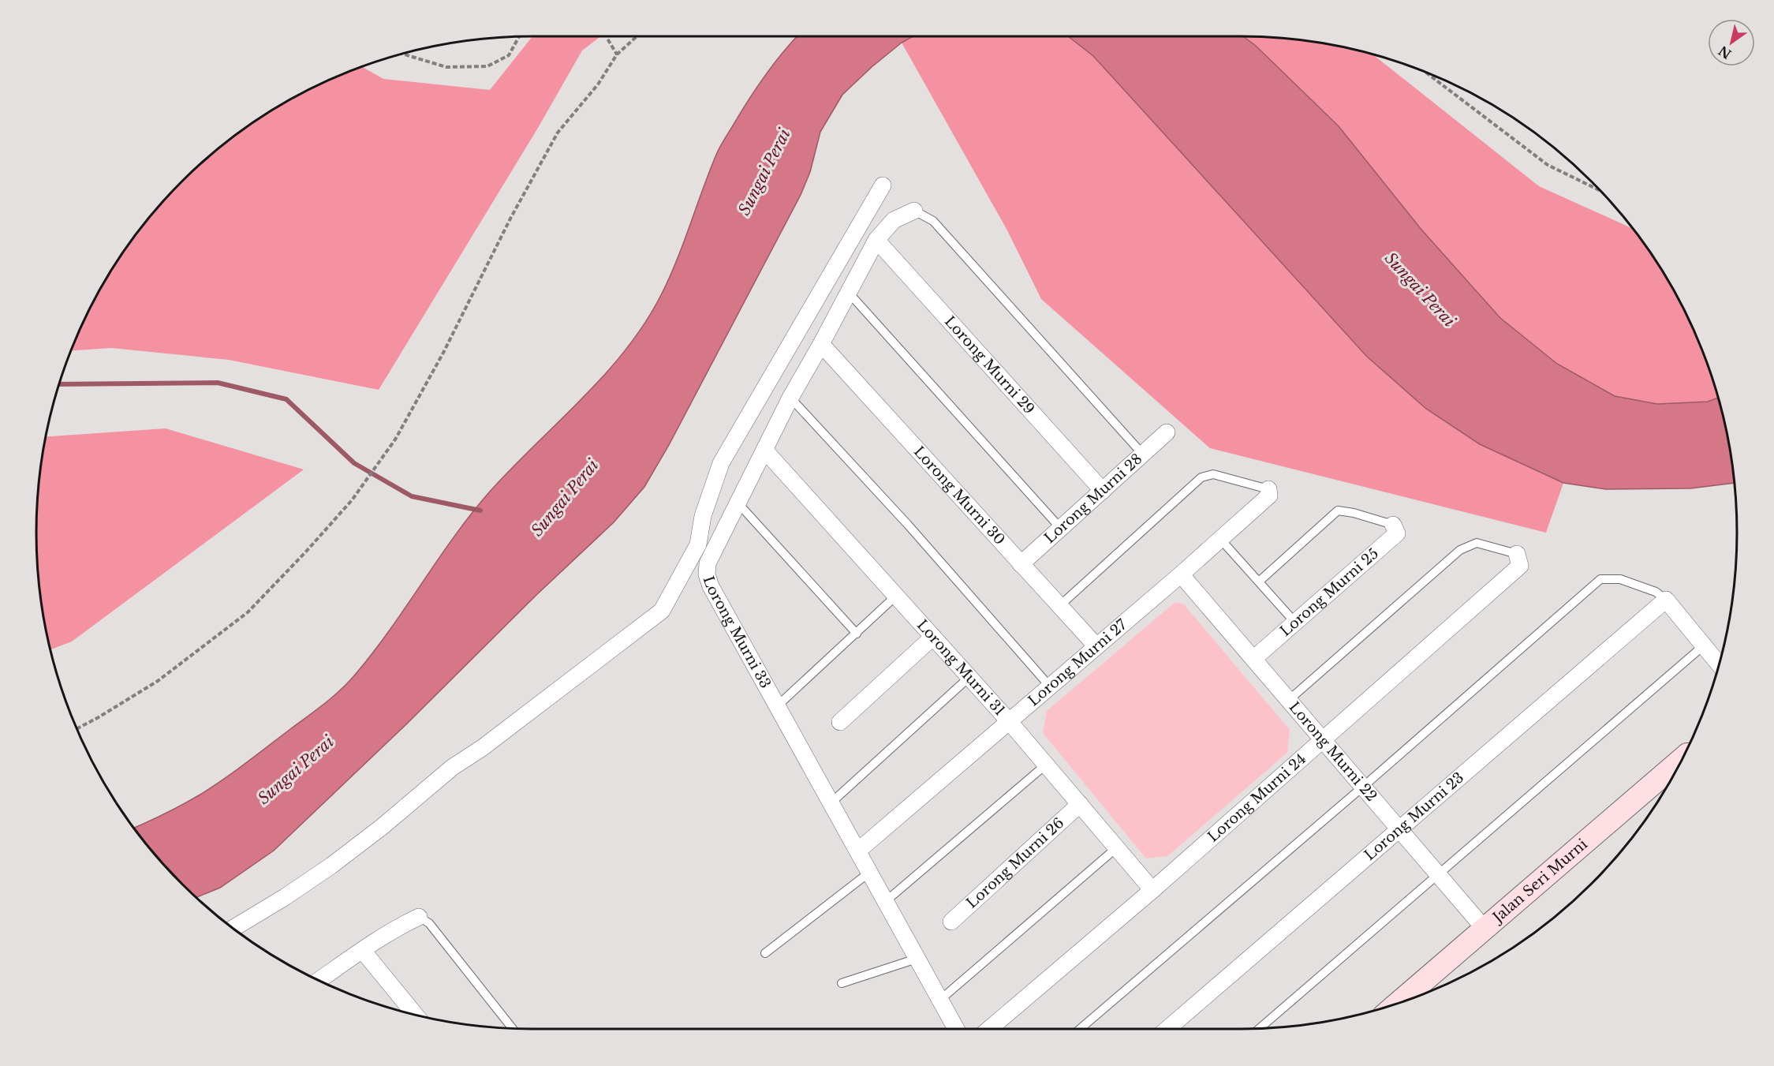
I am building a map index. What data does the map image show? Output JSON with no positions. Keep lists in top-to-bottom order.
{
  "streets": {
    "street": [
      "Lorong Murni 29",
      "Lorong Murni 30",
      "Lorong Murni 28",
      "Lorong Murni 25",
      "Lorong Murni 33",
      "Lorong Murni 27",
      "Lorong Murni 31",
      "Lorong Murni 22",
      "Lorong Murni 24",
      "Lorong Murni 23",
      "Lorong Murni 26",
      "Jalan Seri Murni"
    ]
  },
  "crossings": [
    ["Lorong Murni 29", "Lorong Murni 28"],
    ["Lorong Murni 29", "Lorong Murni 33"],
    ["Lorong Murni 30", "Lorong Murni 28"],
    ["Lorong Murni 30", "Lorong Murni 33"],
    ["Lorong Murni 30", "Lorong Murni 27"],
    ["Lorong Murni 25", "Lorong Murni 22"],
    ["Lorong Murni 33", "Lorong Murni 27"],
    ["Lorong Murni 33", "Lorong Murni 31"],
    ["Lorong Murni 27", "Lorong Murni 31"],
    ["Lorong Murni 27", "Lorong Murni 22"],
    ["Lorong Murni 31", "Lorong Murni 24"],
    ["Lorong Murni 31", "Lorong Murni 26"],
    ["Lorong Murni 22", "Lorong Murni 24"],
    ["Lorong Murni 22", "Lorong Murni 23"],
    ["Lorong Murni 22", "Jalan Seri Murni"]
  ],
  "water": ["Sungai Perai"],
  "north": "bottom left"
}
